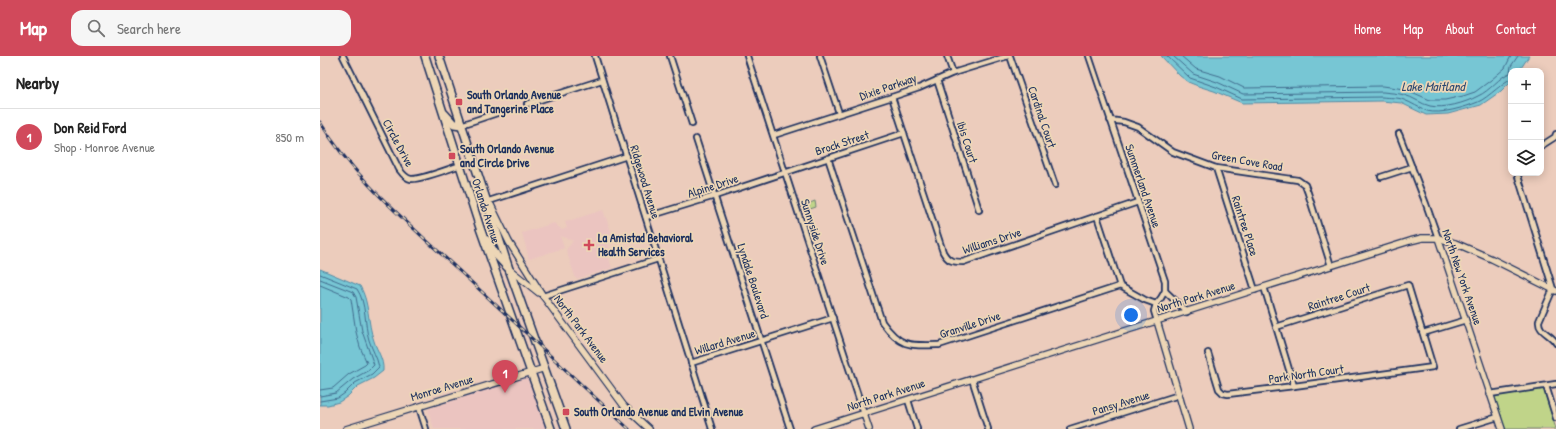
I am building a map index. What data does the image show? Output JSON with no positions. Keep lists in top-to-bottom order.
{
  "streets": {
    "main road": ["Orlando Avenue"],
    "street": [
      "Dixie Parkway",
      "Cardinal Court",
      "Ibis Court",
      "Circle Drive",
      "Brock Street",
      "Green Cove Road",
      "Ridgewood Avenue",
      "Alpine Drive",
      "Summerland Avenue",
      "Raintree Place",
      "Sunnyside Drive",
      "Williams Drive",
      "North New York Avenue",
      "Lyndale Boulevard",
      "North Park Avenue",
      "Raintree Court",
      "Granville Drive",
      "Willard Avenue",
      "Park North Court",
      "Monroe Avenue",
      "Pansy Avenue"
    ]
  },
  "crossings": [
    ["Dixie Parkway", "Cardinal Court"],
    ["Dixie Parkway", "Ibis Court"],
    ["Dixie Parkway", "Sunnyside Drive"],
    ["Dixie Parkway", "Williams Drive"],
    ["Circle Drive", "Orlando Avenue"],
    ["Brock Street", "Alpine Drive"],
    ["Brock Street", "Sunnyside Drive"],
    ["Brock Street", "Williams Drive"],
    ["Brock Street", "Granville Drive"],
    ["Green Cove Road", "Summerland Avenue"],
    ["Green Cove Road", "Raintree Place"],
    ["Green Cove Road", "North Park Avenue"],
    ["Ridgewood Avenue", "Alpine Drive"],
    ["Ridgewood Avenue", "Willard Avenue"],
    ["Alpine Drive", "Sunnyside Drive"],
    ["Alpine Drive", "Lyndale Boulevard"],
    ["Summerland Avenue", "Williams Drive"],
    ["Orlando Avenue", "North Park Avenue"],
    ["Orlando Avenue", "Monroe Avenue"],
    ["Raintree Place", "North Park Avenue"],
    ["Sunnyside Drive", "North Park Avenue"],
    ["Sunnyside Drive", "Willard Avenue"],
    ["North New York Avenue", "North Park Avenue"],
    ["Lyndale Boulevard", "Willard Avenue"],
    ["Raintree Court", "Park North Court"]
  ],
  "water": ["Lake Maitland"],
  "places": {
    "transit": ["South Orlando Avenue and Tangerine Place", "South Orlando Avenue and Circle Drive", "South Orlando Avenue and Elvin Avenue"],
    "health": ["La Amistad Behavioral Health Services"]
  },
  "page": {
    "header": "Map",
    "search": "Search here",
    "nav": [
      "Home",
      "Map",
      "About",
      "Contact"
    ],
    "heading": "Nearby",
    "map_buttons": ["+", "−"],
    "list": [
      {
        "mark": "1",
        "name": "Don Reid Ford",
        "note": "Shop · Monroe Avenue",
        "value": "850 m"
      }
    ],
    "pins": "1"
  }
}
